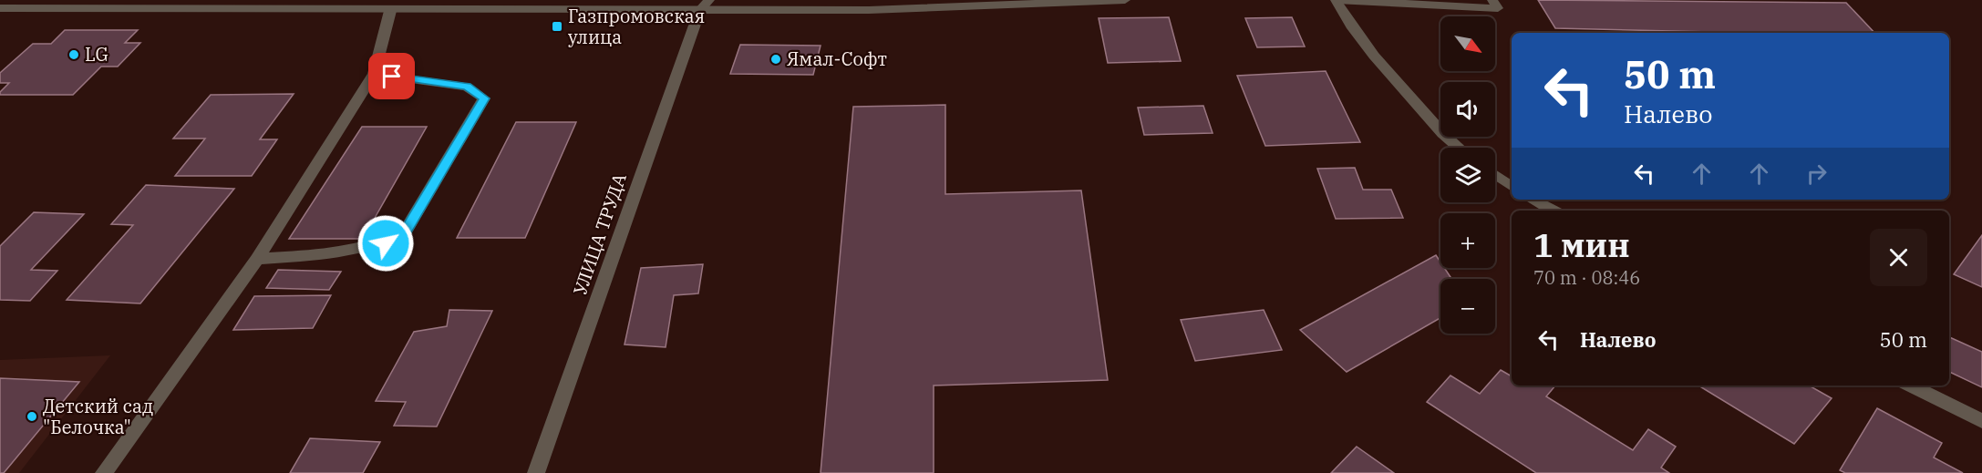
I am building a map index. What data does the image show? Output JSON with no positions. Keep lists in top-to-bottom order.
{
  "streets": {
    "street": ["УЛИЦА ТРУДА"]
  },
  "places": {
    "transit": ["Газпромовская улица"],
    "other": ["LG", "Ямал-Софт", "Детский сад \"Белочка\""]
  },
  "north": "bottom right",
  "page": {
    "map_buttons": ["+", "−"],
    "turn": ["50 m", "Налево"],
    "heading": ["1 мин", "70 m · 08:46"],
    "list": [
      {
        "name": "Налево",
        "value": "50 m"
      }
    ]
  }
}
